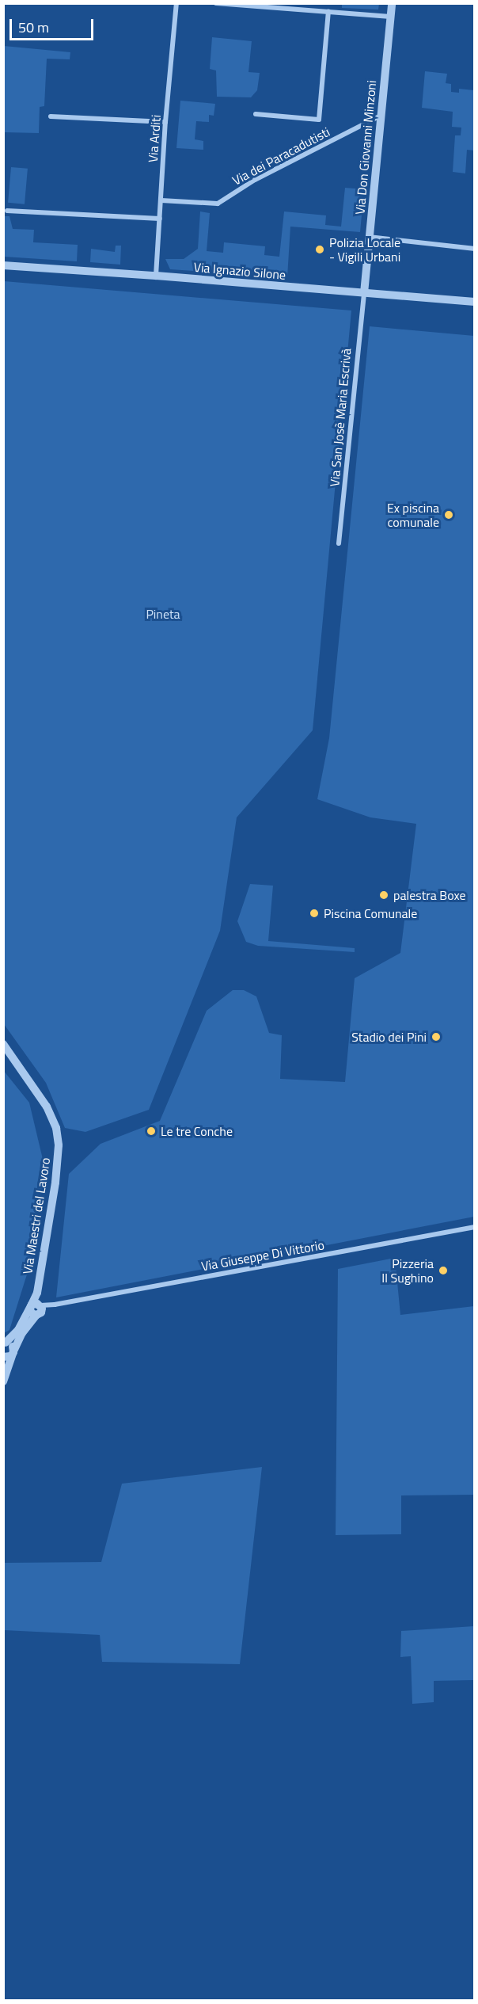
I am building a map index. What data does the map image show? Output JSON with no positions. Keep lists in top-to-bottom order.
{
  "streets": {
    "street": [
      "Via Arditi",
      "Via Don Giovanni Minzoni",
      "Via dei Paracadutisti",
      "Via Ignazio Silone",
      "Via San Josè Maria Escrivà",
      "Via Maestri del Lavoro",
      "Via Giuseppe Di Vittorio"
    ]
  },
  "crossings": [
    ["Via Arditi", "Via dei Paracadutisti"],
    ["Via Arditi", "Via Ignazio Silone"],
    ["Via Don Giovanni Minzoni", "Via dei Paracadutisti"],
    ["Via Don Giovanni Minzoni", "Via Ignazio Silone"],
    ["Via Don Giovanni Minzoni", "Via San Josè Maria Escrivà"],
    ["Via Ignazio Silone", "Via San Josè Maria Escrivà"],
    ["Via Maestri del Lavoro", "Via Giuseppe Di Vittorio"]
  ],
  "parks": ["Pineta"],
  "places": [
    "Polizia Locale - Vigili Urbani",
    "Ex piscina comunale",
    "palestra Boxe",
    "Piscina Comunale",
    "Stadio dei Pini",
    "Le tre Conche",
    "Pizzeria Il Sughino"
  ],
  "scale_bar": "50 m"
}
